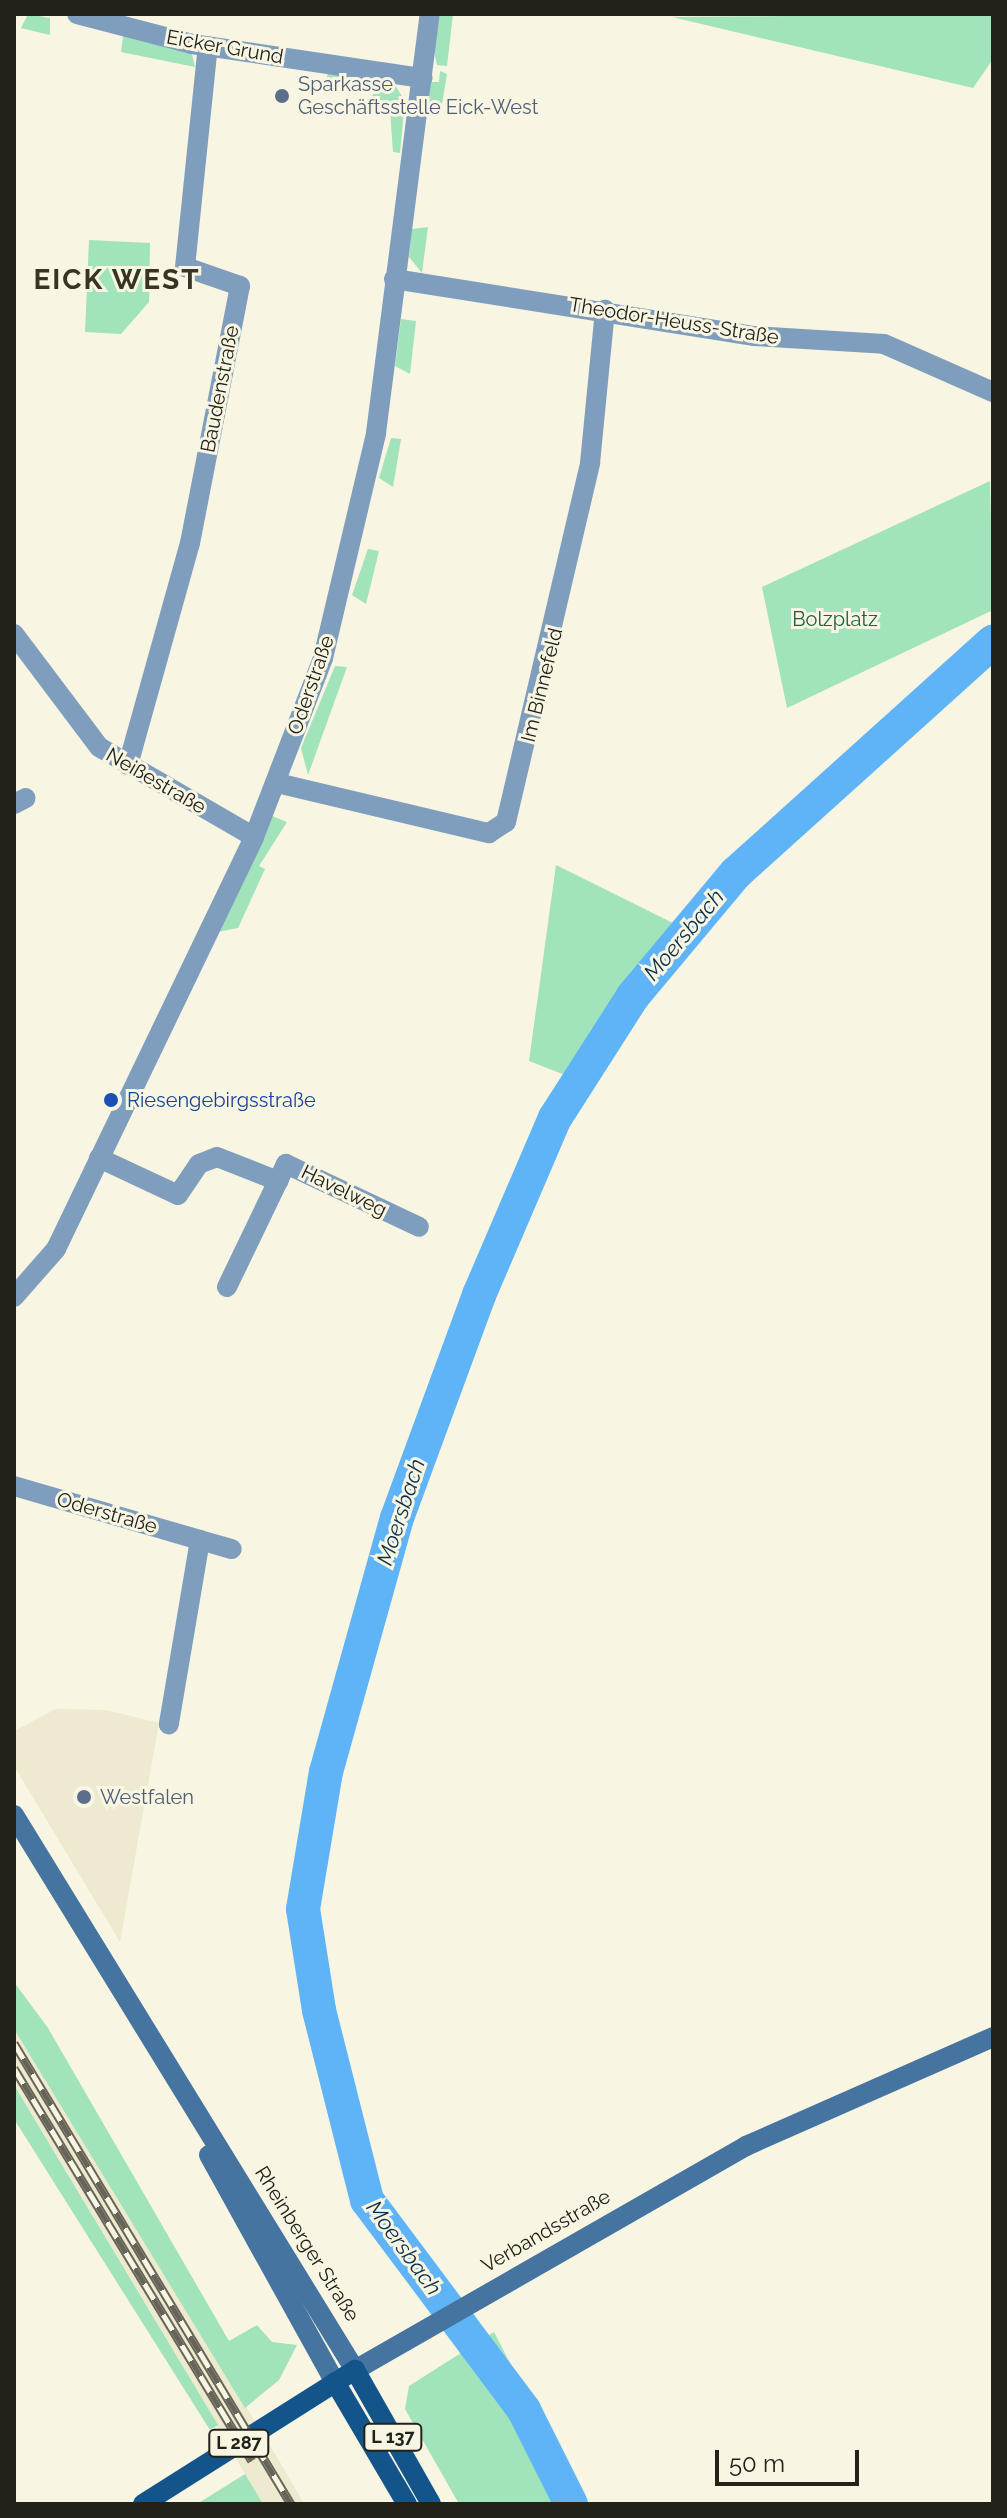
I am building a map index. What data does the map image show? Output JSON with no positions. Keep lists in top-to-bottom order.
{
  "streets": {
    "main road": [
      "Verbandsstraße",
      "Rheinberger Straße",
      "L 137",
      "L 287"
    ],
    "street": [
      "Eicker Grund",
      "Theodor-Heuss-Straße",
      "Baudenstraße",
      "Oderstraße",
      "Im Binnefeld",
      "Neißestraße",
      "Havelweg"
    ]
  },
  "crossings": [
    ["Eicker Grund", "Baudenstraße"],
    ["Eicker Grund", "Oderstraße"],
    ["Theodor-Heuss-Straße", "Oderstraße"],
    ["Theodor-Heuss-Straße", "Im Binnefeld"],
    ["Baudenstraße", "Neißestraße"],
    ["Oderstraße", "Im Binnefeld"],
    ["Oderstraße", "Neißestraße"],
    ["Oderstraße", "Havelweg"],
    ["Verbandsstraße", "Rheinberger Straße"]
  ],
  "districts": ["EICK WEST"],
  "water": ["Moersbach"],
  "parks": ["Bolzplatz"],
  "places": ["Sparkasse Geschäftsstelle Eick-West", "Riesengebirgsstraße", "Westfalen"],
  "scale_bar": "50 m"
}
